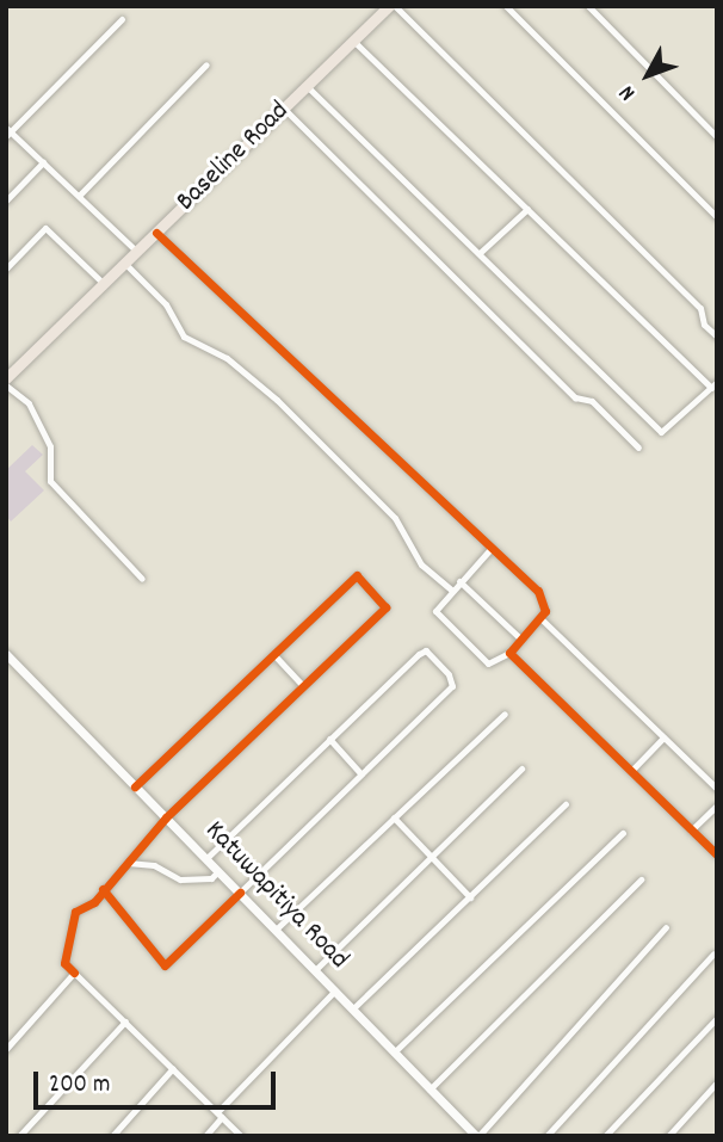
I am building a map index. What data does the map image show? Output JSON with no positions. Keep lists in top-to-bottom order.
{
  "streets": {
    "main road": ["Baseline Road"],
    "street": ["Katuwapitiya Road"]
  },
  "scale_bar": "200 m",
  "north": "bottom left"
}
